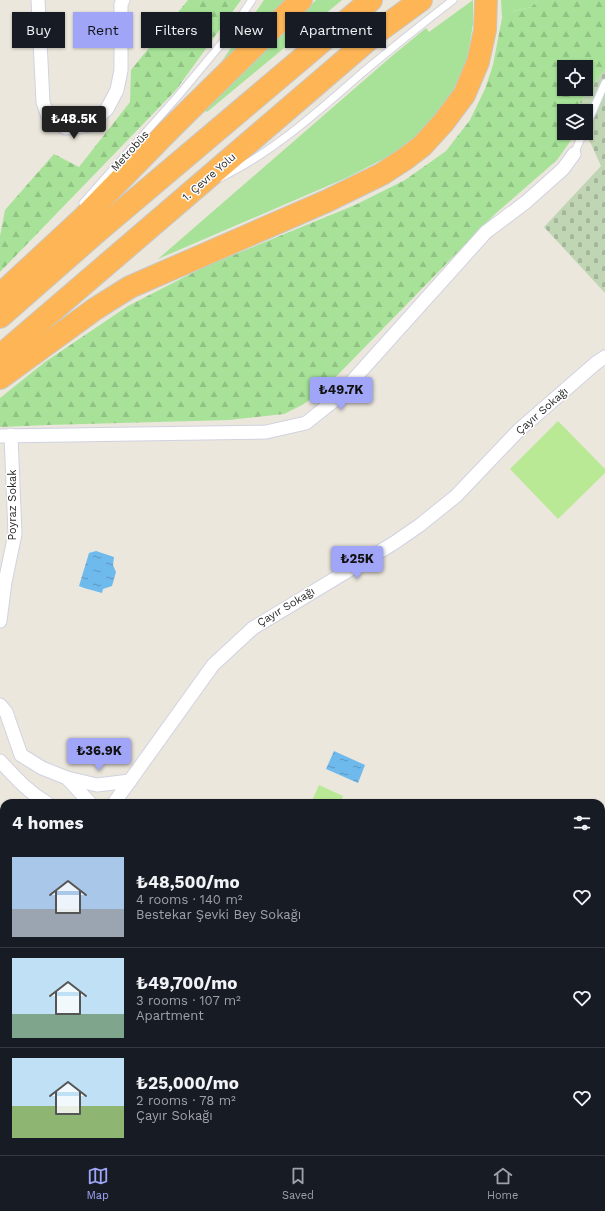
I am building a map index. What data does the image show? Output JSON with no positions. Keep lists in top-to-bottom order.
{
  "streets": {
    "highway": ["1. Çevre Yolu"],
    "street": ["Çayır Sokağı", "Poyraz Sokak"],
    "lane": ["Metrobüs"]
  },
  "page": {
    "chip": [
      "Buy",
      "Rent",
      "Filters",
      "New",
      "Apartment"
    ],
    "price": [
      "₺48.5K",
      "₺49.7K",
      "₺25K",
      "₺36.9K"
    ],
    "heading": "4 homes",
    "list": [
      {
        "name": "₺48,500/mo",
        "note": "4 rooms · 140 m² · Bestekar Şevki Bey Sokağı"
      },
      {
        "name": "₺49,700/mo",
        "note": "3 rooms · 107 m² · Apartment"
      },
      {
        "name": "₺25,000/mo",
        "note": "2 rooms · 78 m² · Çayır Sokağı"
      }
    ],
    "tabs": ["Map", "Saved", "Home"]
  }
}
